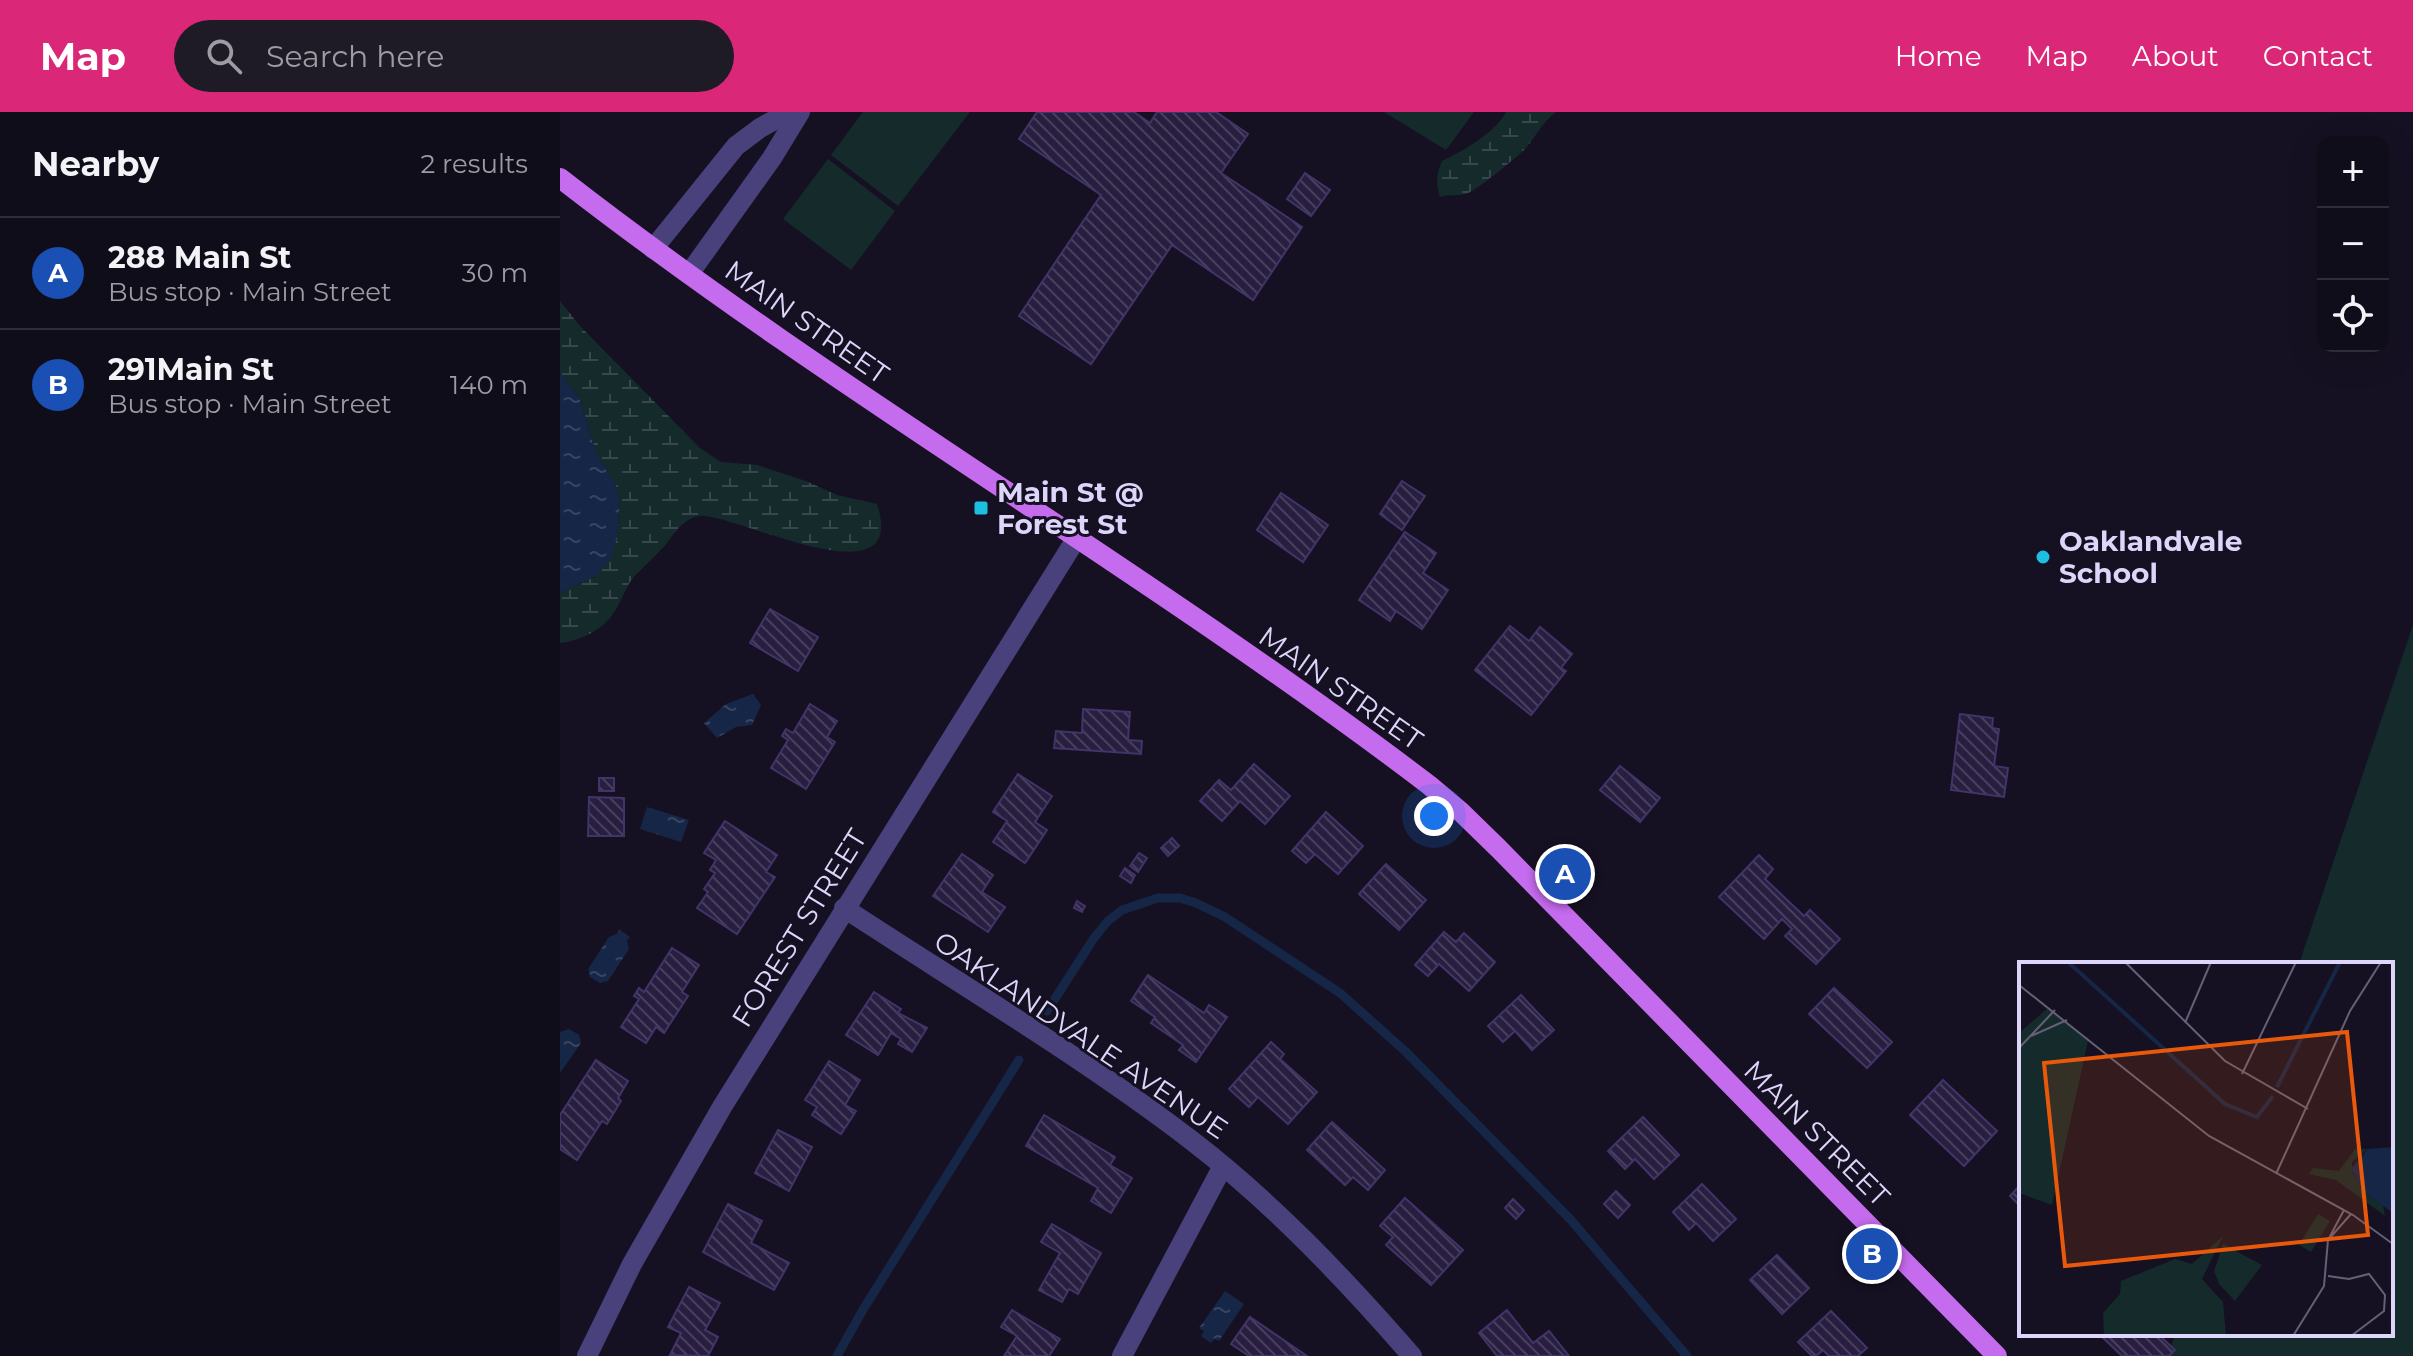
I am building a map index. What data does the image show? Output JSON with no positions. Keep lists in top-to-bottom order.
{
  "streets": {
    "main road": ["MAIN STREET"],
    "street": ["FOREST STREET", "OAKLANDVALE AVENUE"]
  },
  "crossings": [
    ["MAIN STREET", "FOREST STREET"],
    ["FOREST STREET", "OAKLANDVALE AVENUE"]
  ],
  "places": {
    "transit": ["Main St @ Forest St"],
    "other": ["Oaklandvale School"]
  },
  "page": {
    "header": "Map",
    "search": "Search here",
    "nav": [
      "Home",
      "Map",
      "About",
      "Contact"
    ],
    "heading": ["Nearby", "2 results"],
    "map_buttons": ["+", "−"],
    "list": [
      {
        "mark": "A",
        "name": "288 Main St",
        "note": "Bus stop · Main Street",
        "value": "30 m"
      },
      {
        "mark": "B",
        "name": "291Main St",
        "note": "Bus stop · Main Street",
        "value": "140 m"
      }
    ],
    "pins": ["A", "B"]
  }
}
